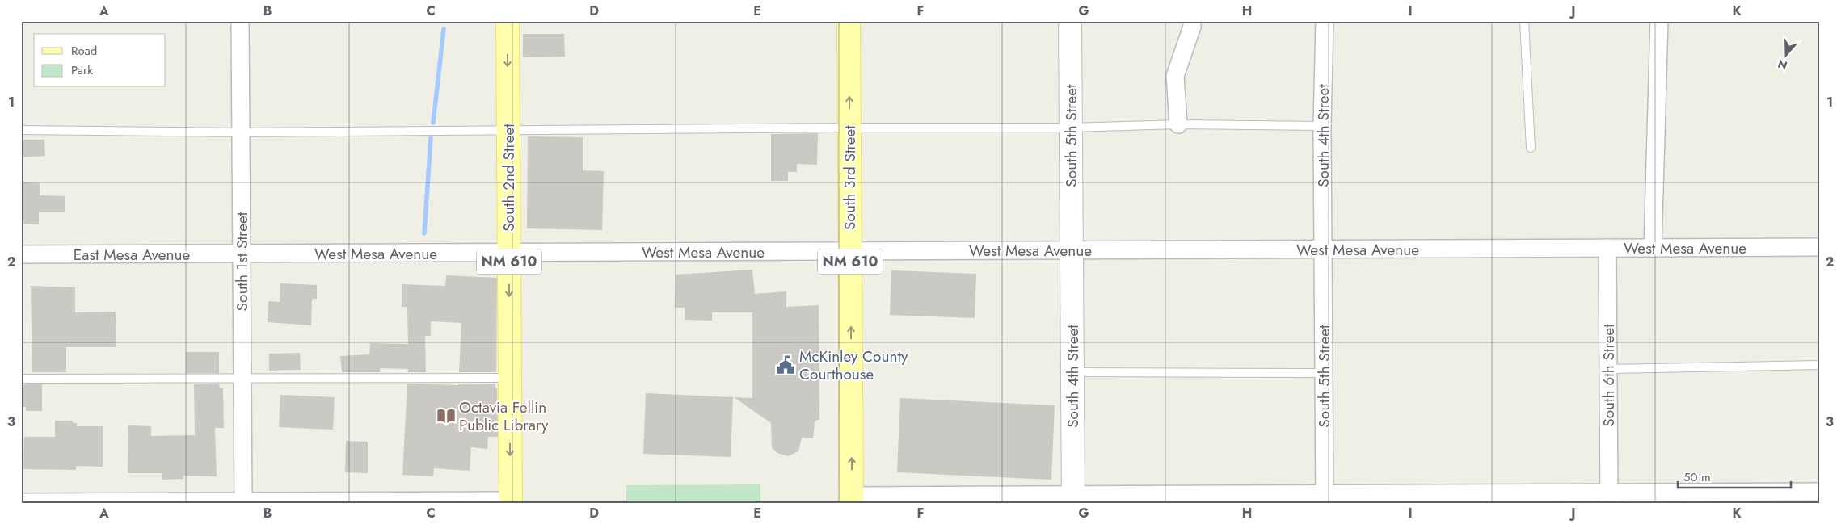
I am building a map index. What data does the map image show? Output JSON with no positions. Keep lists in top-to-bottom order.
{
  "streets": {
    "main road": ["South 2nd Street", "South 3rd Street", "NM 610"],
    "street": [
      "South 5th Street",
      "South 4th Street",
      "West Mesa Avenue",
      "East Mesa Avenue",
      "South 1st Street",
      "South 6th Street"
    ]
  },
  "crossings": [
    ["South 5th Street", "South 4th Street"],
    ["South 5th Street", "West Mesa Avenue"],
    ["South 4th Street", "West Mesa Avenue"],
    ["South 2nd Street", "West Mesa Avenue"],
    ["South 3rd Street", "West Mesa Avenue"],
    ["West Mesa Avenue", "East Mesa Avenue"],
    ["West Mesa Avenue", "South 1st Street"],
    ["West Mesa Avenue", "South 6th Street"],
    ["East Mesa Avenue", "South 1st Street"]
  ],
  "one_way": ["South 2nd Street", "South 3rd Street"],
  "places": {
    "public building": ["McKinley County Courthouse"],
    "library": ["Octavia Fellin Public Library"]
  },
  "legend": ["Road", "Park"],
  "scale_bar": "50 m",
  "north": "bottom",
  "grid": {
    "columns": [
      "A",
      "B",
      "C",
      "D",
      "E",
      "F",
      "G",
      "H",
      "I",
      "J",
      "K"
    ],
    "rows": ["1", "2", "3"]
  }
}
